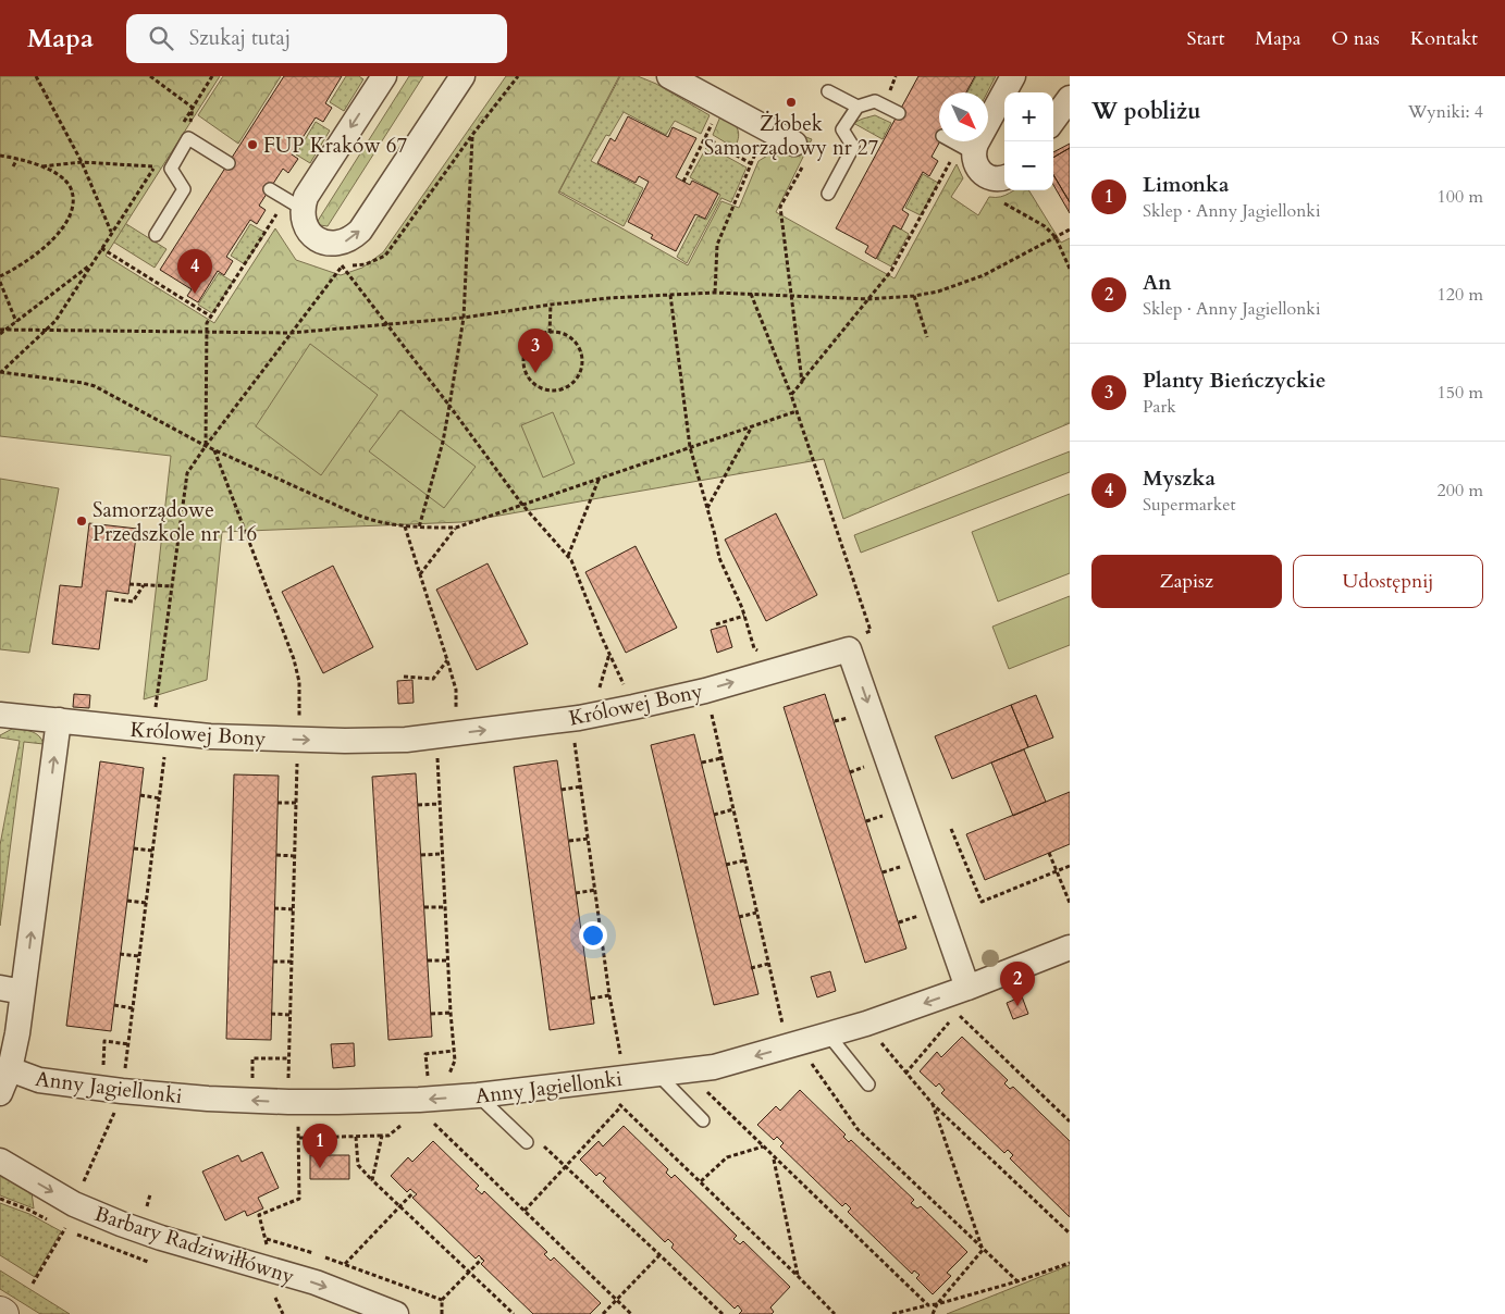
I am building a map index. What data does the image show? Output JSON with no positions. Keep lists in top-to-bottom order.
{
  "streets": {
    "street": ["Królowej Bony", "Anny Jagiellonki", "Barbary Radziwiłłówny"]
  },
  "one_way": ["Królowej Bony", "Anny Jagiellonki", "Barbary Radziwiłłówny"],
  "places": ["Żłobek Samorządowy nr 27", "FUP Kraków 67", "Samorządowe Przedszkole nr 116"],
  "north": "bottom right",
  "page": {
    "header": "Mapa",
    "search": "Szukaj tutaj",
    "nav": [
      "Start",
      "Mapa",
      "O nas",
      "Kontakt"
    ],
    "heading": ["W pobliżu", "Wyniki: 4"],
    "map_buttons": ["+", "−"],
    "list": [
      {
        "mark": "1",
        "name": "Limonka",
        "note": "Sklep · Anny Jagiellonki",
        "value": "100 m"
      },
      {
        "mark": "2",
        "name": "An",
        "note": "Sklep · Anny Jagiellonki",
        "value": "120 m"
      },
      {
        "mark": "3",
        "name": "Planty Bieńczyckie",
        "note": "Park",
        "value": "150 m"
      },
      {
        "mark": "4",
        "name": "Myszka",
        "note": "Supermarket",
        "value": "200 m"
      }
    ],
    "pins": [
      "4",
      "3",
      "2",
      "1"
    ],
    "buttons": ["Zapisz", "Udostępnij"]
  }
}
